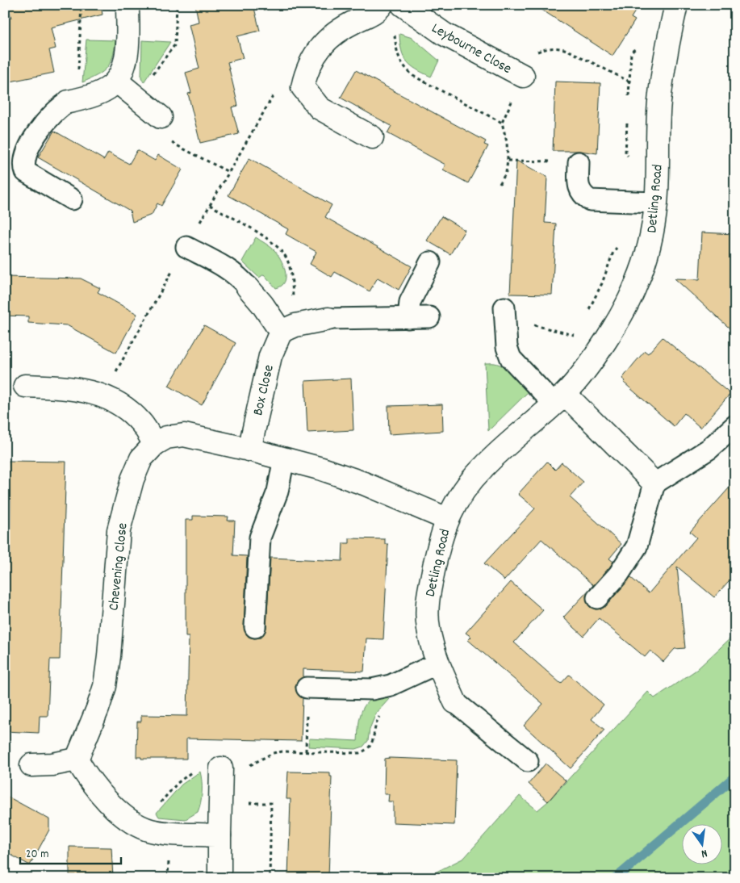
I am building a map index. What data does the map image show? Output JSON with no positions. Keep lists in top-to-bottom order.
{
  "streets": {
    "street": [
      "Leybourne Close",
      "Detling Road",
      "Box Close",
      "Chevening Close"
    ]
  },
  "crossings": [
    ["Detling Road", "Chevening Close"],
    ["Box Close", "Chevening Close"]
  ],
  "scale_bar": "20 m",
  "north": "bottom"
}
